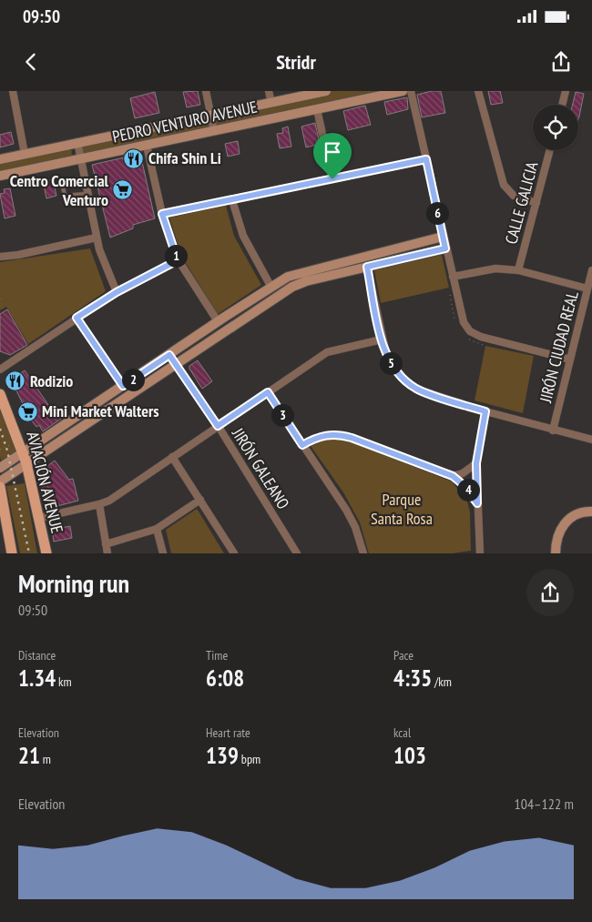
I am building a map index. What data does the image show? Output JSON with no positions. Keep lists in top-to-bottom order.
{
  "streets": {
    "main road": ["AVIACIÓN AVENUE"],
    "street": [
      "PEDRO VENTURO AVENUE",
      "CALLE GALICIA",
      "JIRÓN CIUDAD REAL",
      "JIRÓN GALEANO"
    ]
  },
  "parks": ["Parque Santa Rosa"],
  "places": {
    "restaurant": ["Chifa Shin Li", "Rodizio"],
    "supermarket": ["Centro Comercial Venturo", "Mini Market Walters"]
  },
  "page": {
    "status": "09:50",
    "header": "Stridr",
    "pins": [
      "6",
      "1",
      "5",
      "2",
      "3",
      "4"
    ],
    "heading": ["Morning run", "09:50"],
    "stats": [
      ["Distance", "1.34 km"],
      ["Time", "6:08"],
      ["Pace", "4:35 /km"],
      ["Elevation", "21 m"],
      ["Heart rate", "139 bpm"],
      ["kcal", "103"]
    ],
    "chart": ["Elevation", "104–122 m"]
  }
}
